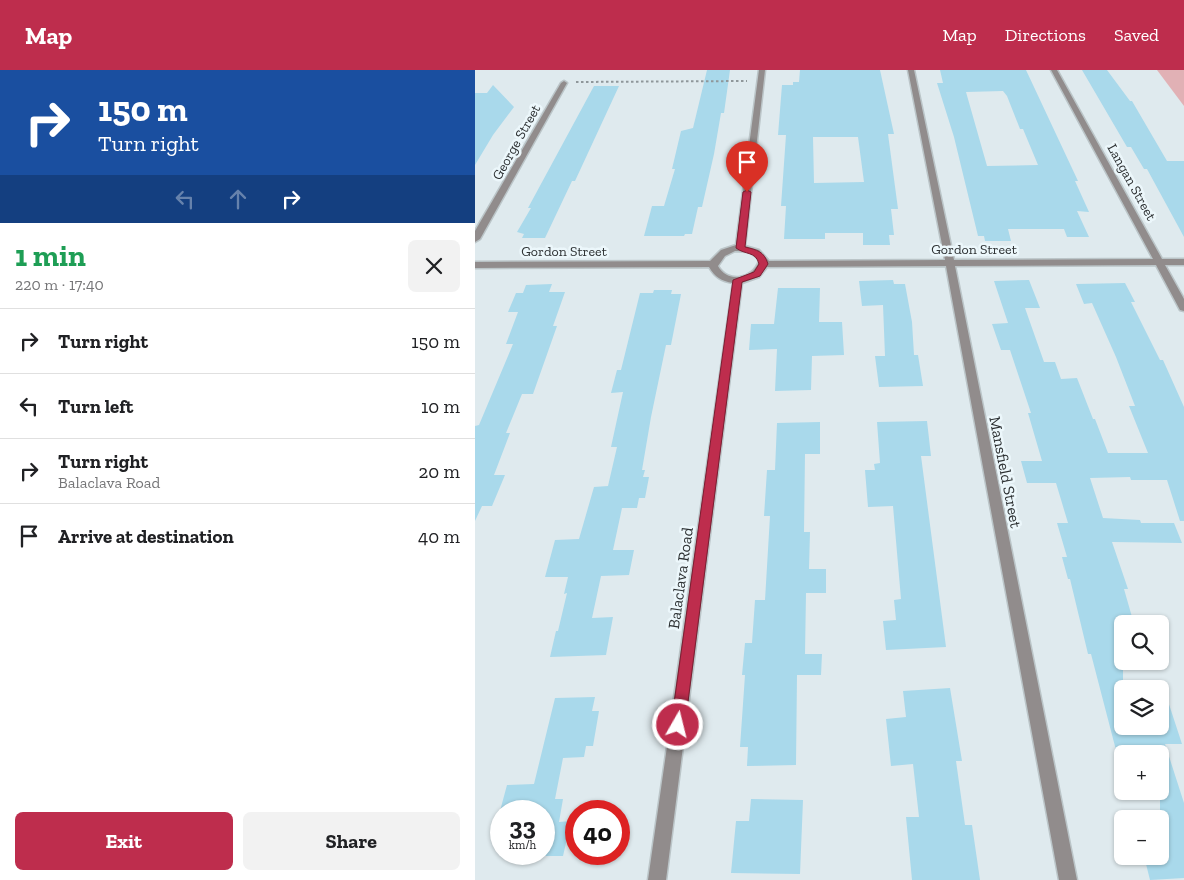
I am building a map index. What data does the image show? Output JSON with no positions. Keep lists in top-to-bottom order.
{
  "streets": {
    "street": [
      "George Street",
      "Langan Street",
      "Gordon Street",
      "Mansfield Street",
      "Balaclava Road"
    ]
  },
  "crossings": [
    ["Langan Street", "Gordon Street"],
    ["Gordon Street", "Mansfield Street"],
    ["Gordon Street", "Balaclava Road"]
  ],
  "page": {
    "header": "Map",
    "nav": ["Map", "Directions", "Saved"],
    "turn": ["150 m", "Turn right"],
    "heading": ["1 min", "220 m · 17:40"],
    "list": [
      {
        "name": "Turn right",
        "value": "150 m"
      },
      {
        "name": "Turn left",
        "value": "10 m"
      },
      {
        "name": "Turn right",
        "note": "Balaclava Road",
        "value": "20 m"
      },
      {
        "name": "Arrive at destination",
        "value": "40 m"
      }
    ],
    "map_buttons": ["+", "−"],
    "speed": "33 km/h",
    "limit": "40",
    "buttons": ["Exit", "Share"]
  }
}
